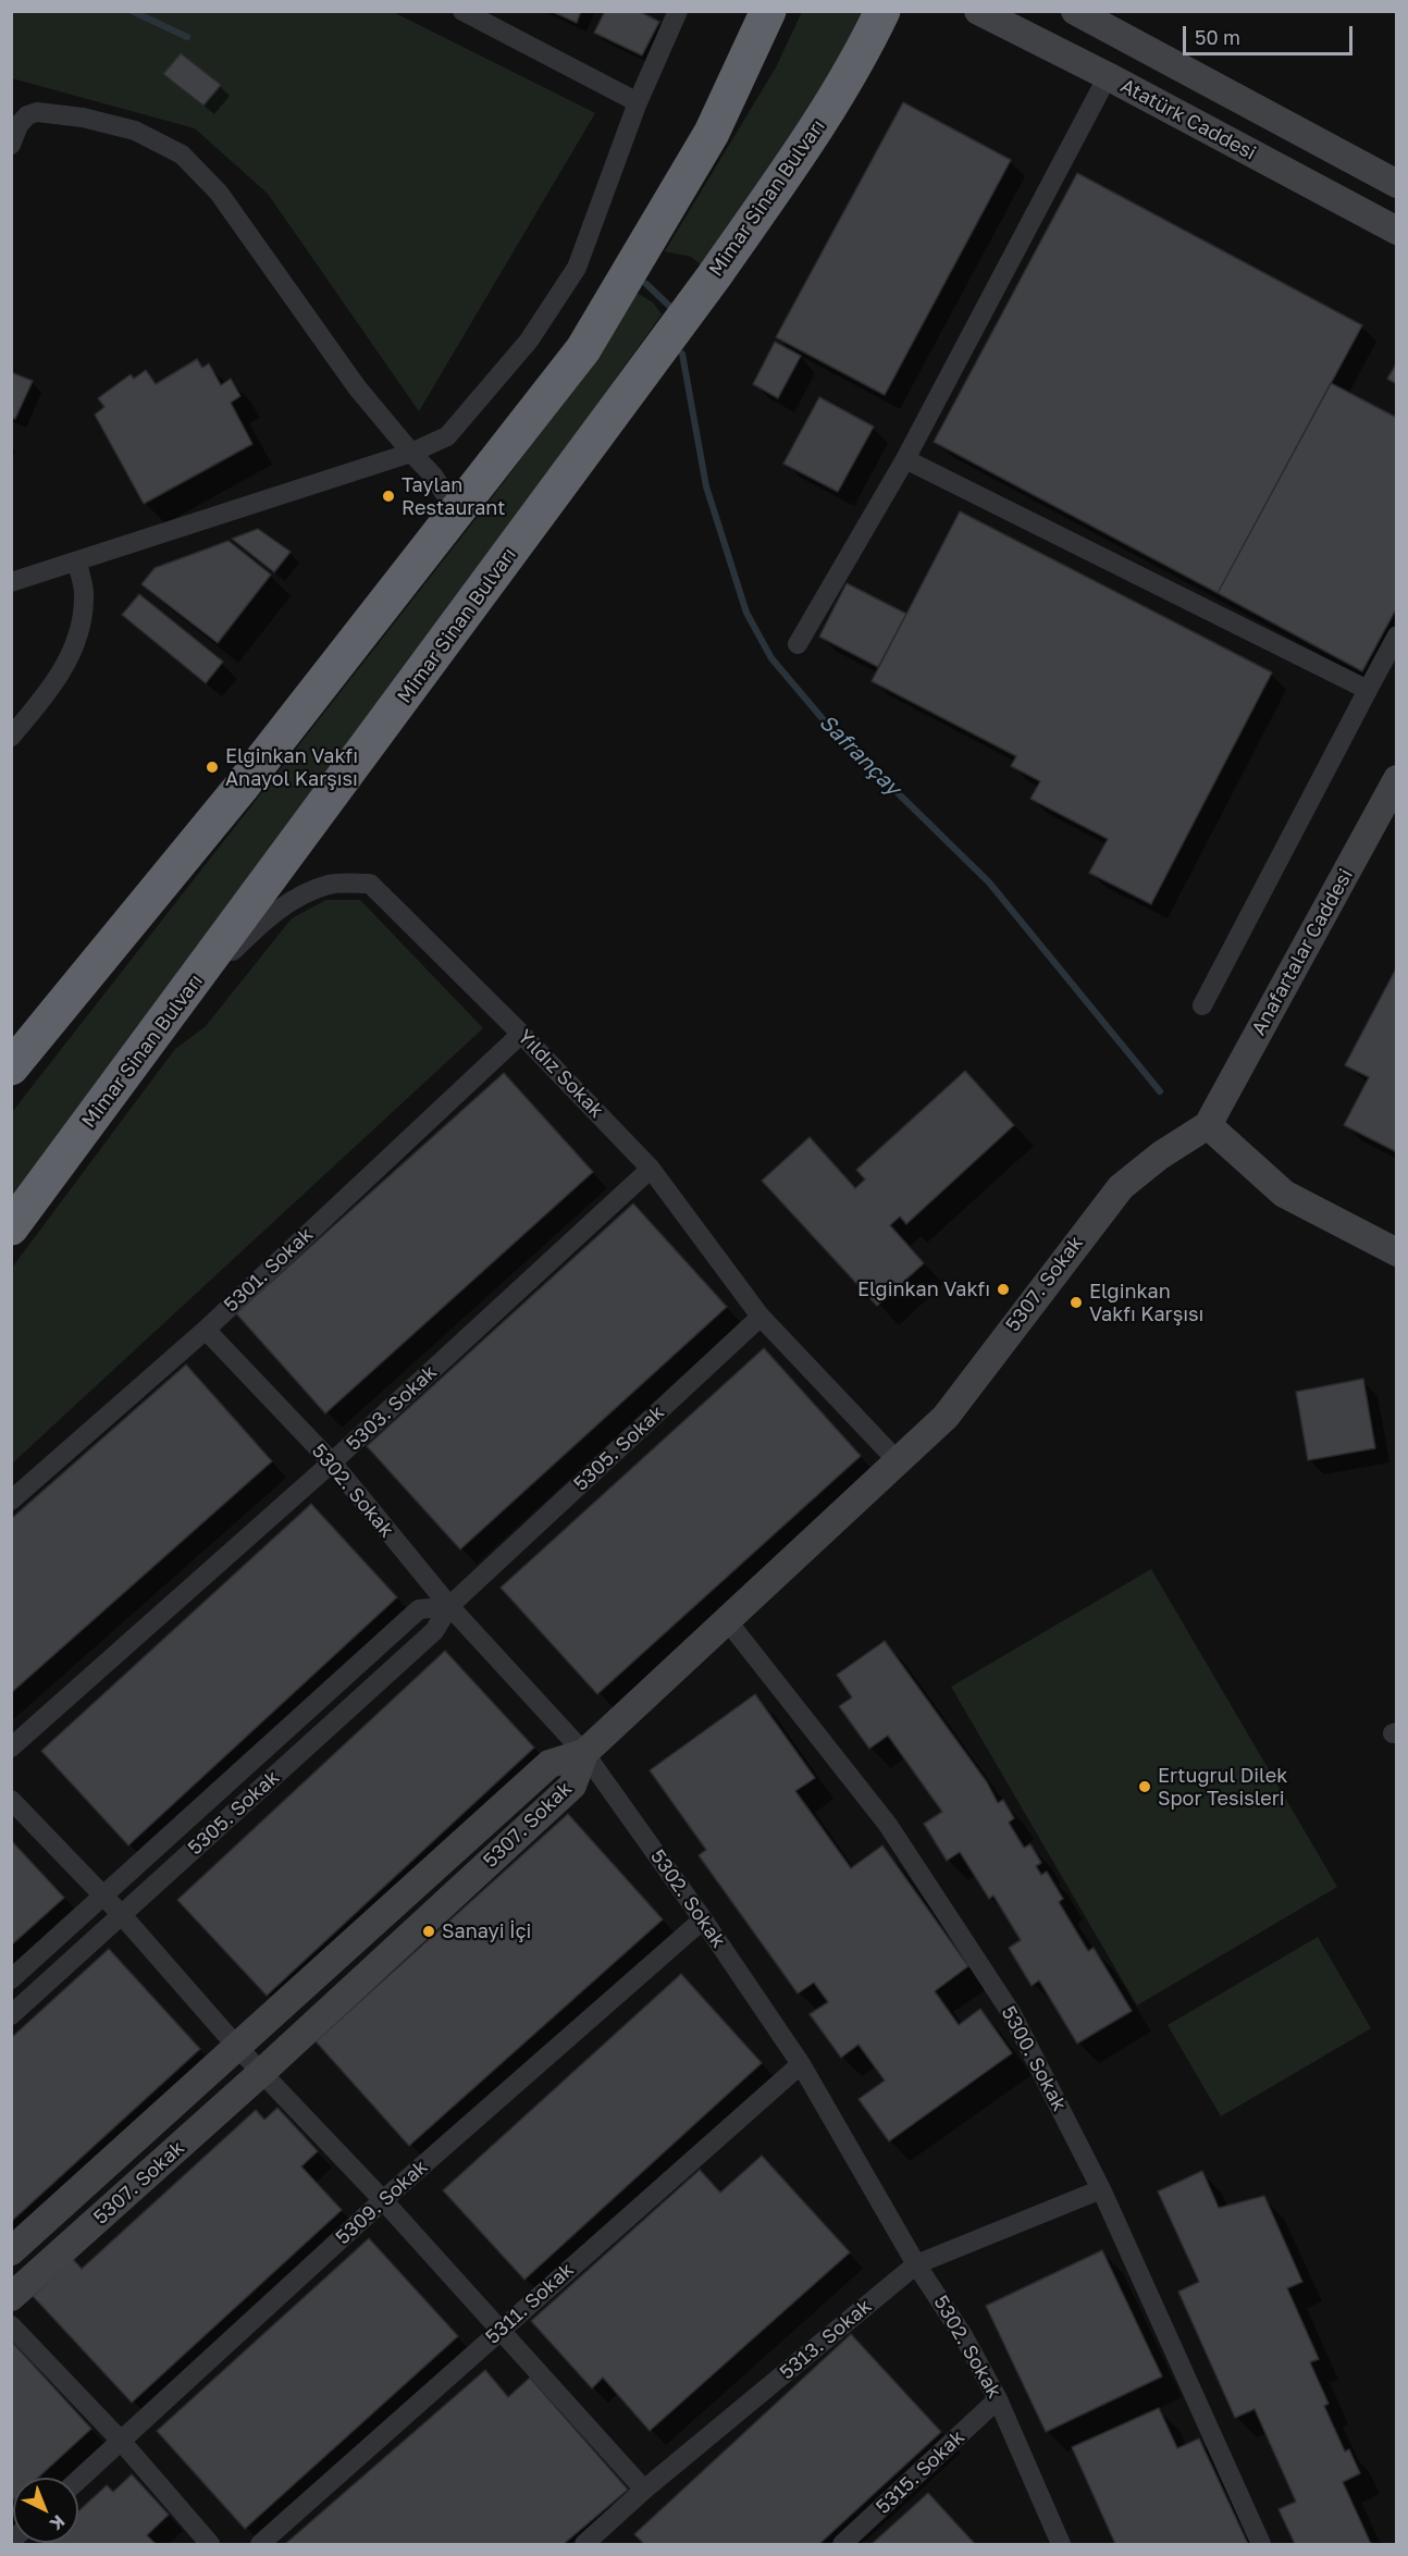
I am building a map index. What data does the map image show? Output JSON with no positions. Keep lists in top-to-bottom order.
{
  "streets": {
    "highway": ["Mimar Sinan Bulvarı"],
    "street": [
      "Atatürk Caddesi",
      "Anafartalar Caddesi",
      "Yıldız Sokak",
      "5301. Sokak",
      "5307. Sokak",
      "5303. Sokak",
      "5305. Sokak",
      "5302. Sokak",
      "5300. Sokak",
      "5309. Sokak",
      "5311. Sokak",
      "5313. Sokak",
      "5315. Sokak"
    ]
  },
  "crossings": [
    ["Mimar Sinan Bulvarı", "Yıldız Sokak"],
    ["Anafartalar Caddesi", "5307. Sokak"],
    ["Yıldız Sokak", "5301. Sokak"],
    ["Yıldız Sokak", "5307. Sokak"],
    ["Yıldız Sokak", "5303. Sokak"],
    ["Yıldız Sokak", "5305. Sokak"],
    ["5301. Sokak", "5302. Sokak"],
    ["5307. Sokak", "5302. Sokak"],
    ["5307. Sokak", "5300. Sokak"],
    ["5303. Sokak", "5302. Sokak"],
    ["5305. Sokak", "5302. Sokak"],
    ["5302. Sokak", "5309. Sokak"],
    ["5302. Sokak", "5311. Sokak"],
    ["5302. Sokak", "5313. Sokak"],
    ["5302. Sokak", "5315. Sokak"],
    ["5300. Sokak", "5313. Sokak"]
  ],
  "water": ["Safrançay"],
  "places": [
    "Taylan Restaurant",
    "Elginkan Vakfı Anayol Karşısı",
    "Elginkan Vakfı",
    "Elginkan Vakfı Karşısı",
    "Ertuğrul Dilek Spor Tesisleri",
    "Sanayi İçi"
  ],
  "scale_bar": "50 m",
  "north": "bottom right"
}
